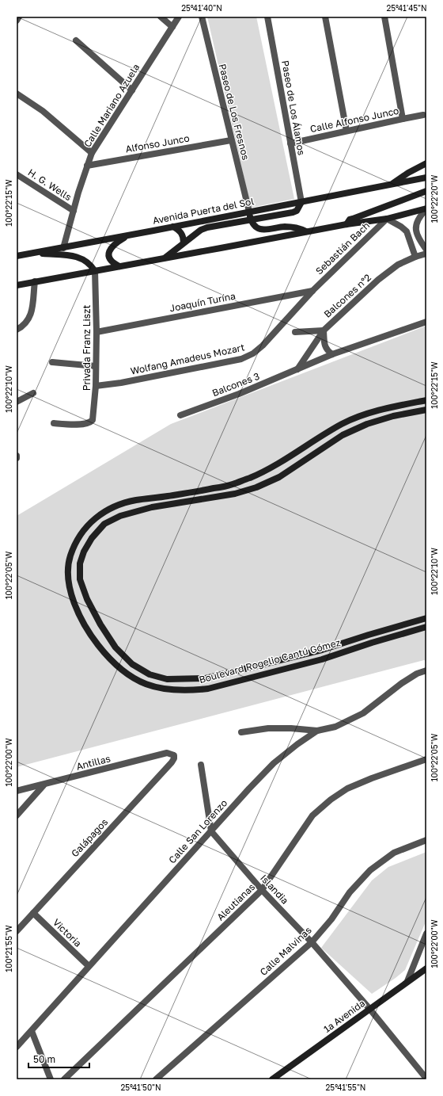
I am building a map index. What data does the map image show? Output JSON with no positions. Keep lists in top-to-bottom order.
{
  "streets": {
    "main road": ["Avenida Puerta del Sol", "Boulevard Rogelio Cantú Gómez", "1a Avenida"],
    "street": [
      "Calle Mariano Azuela",
      "Paseo de Los Álamos",
      "Paseo de Los Fresnos",
      "Calle Alfonso Junco",
      "Alfonso Junco",
      "H. G. Wells",
      "Sebastián Bach",
      "Balcones n°2",
      "Joaquín Turína",
      "Privada Franz Liszt",
      "Wolfang Amadeus Mozart",
      "Balcones 3",
      "Antillas",
      "Calle San Lorenzo",
      "Galápagos",
      "Islandia",
      "Aleutianas",
      "Victoria",
      "Calle Malvinas"
    ]
  },
  "crossings": [
    ["Calle Mariano Azuela", "Alfonso Junco"],
    ["Calle Mariano Azuela", "H. G. Wells"],
    ["Calle Mariano Azuela", "Avenida Puerta del Sol"],
    ["Paseo de Los Álamos", "Calle Alfonso Junco"],
    ["Paseo de Los Álamos", "Avenida Puerta del Sol"],
    ["Paseo de Los Fresnos", "Alfonso Junco"],
    ["Paseo de Los Fresnos", "Avenida Puerta del Sol"],
    ["Sebastián Bach", "Joaquín Turína"],
    ["Sebastián Bach", "Wolfang Amadeus Mozart"],
    ["Balcones n°2", "Balcones 3"],
    ["Joaquín Turína", "Privada Franz Liszt"],
    ["Joaquín Turína", "Wolfang Amadeus Mozart"],
    ["Privada Franz Liszt", "Wolfang Amadeus Mozart"],
    ["Antillas", "Galápagos"],
    ["Calle San Lorenzo", "Islandia"],
    ["Calle San Lorenzo", "Victoria"],
    ["Galápagos", "Victoria"],
    ["Islandia", "Aleutianas"],
    ["Islandia", "Calle Malvinas"],
    ["Islandia", "1a Avenida"]
  ],
  "scale_bar": "50 m",
  "coordinates": [
    "25°41'40\"N",
    "25°41'45\"N",
    "100°22'20\"W",
    "100°22'15\"W",
    "100°22'10\"W",
    "100°22'05\"W",
    "100°22'00\"W",
    "100°21'55\"W",
    "25°41'50\"N",
    "25°41'55\"N"
  ]
}
